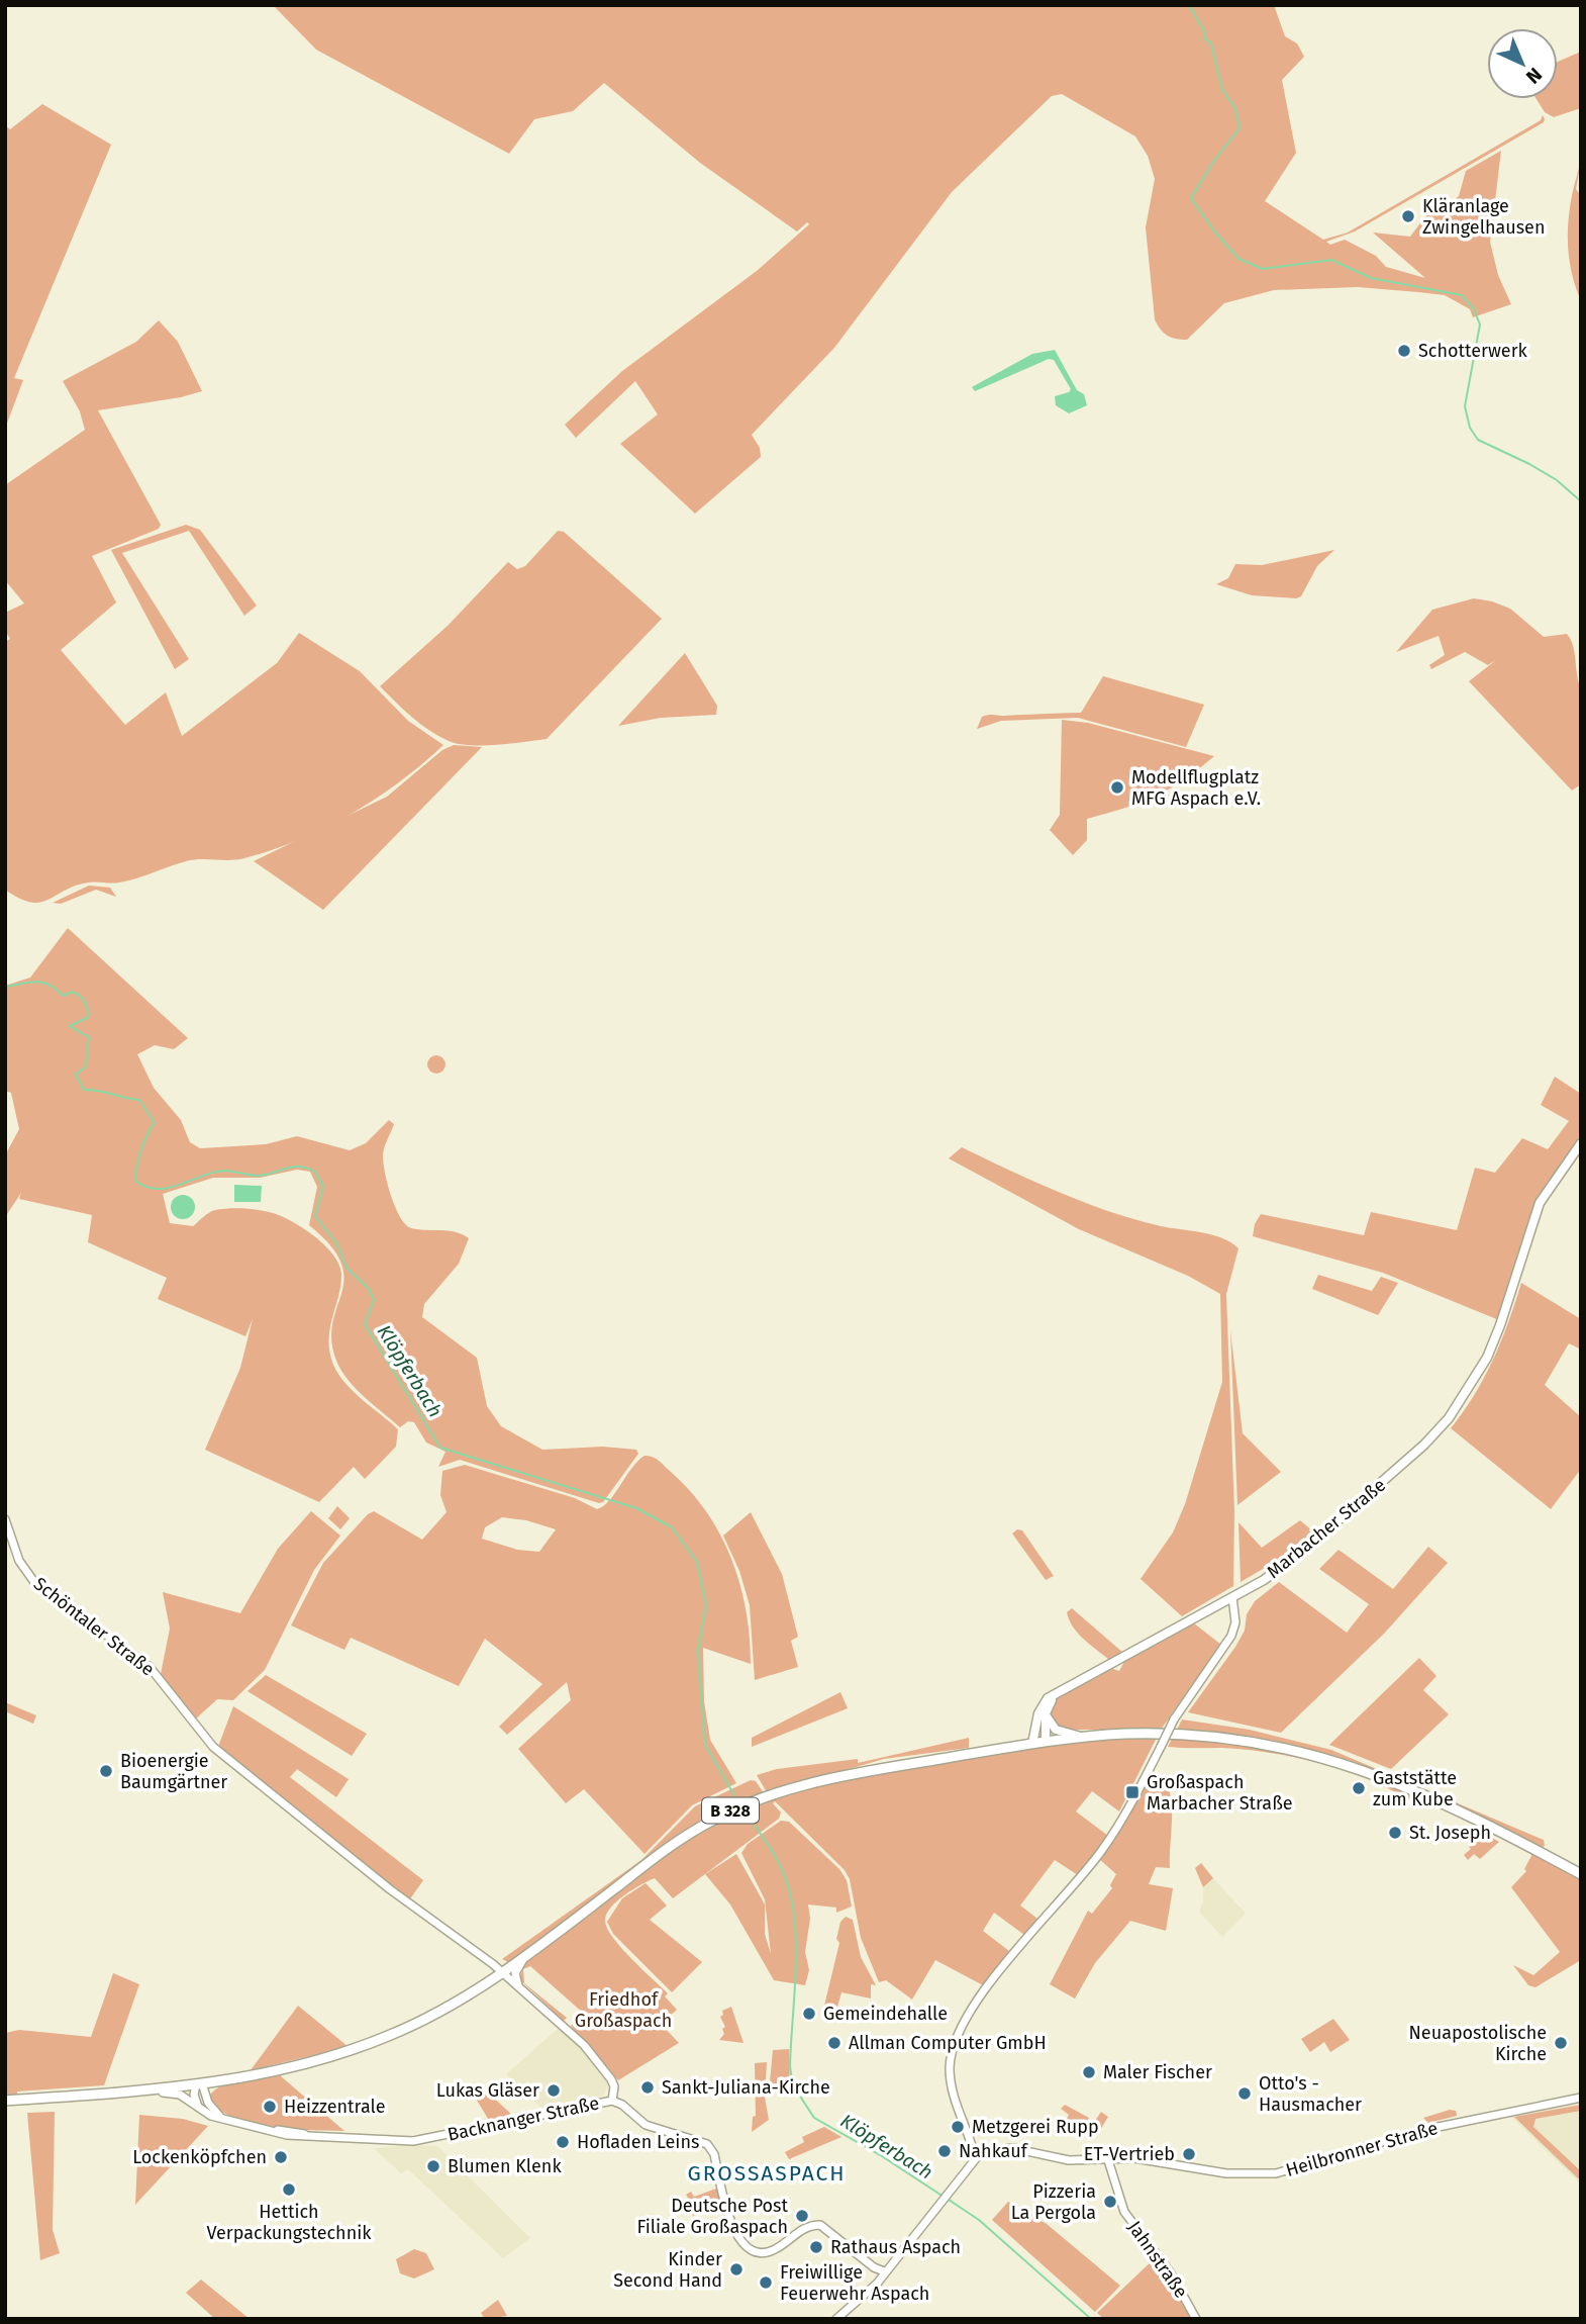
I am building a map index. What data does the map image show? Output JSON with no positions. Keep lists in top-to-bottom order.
{
  "streets": {
    "main road": ["Marbacher Straße", "B 328"],
    "street": [
      "Schöntaler Straße",
      "Backnanger Straße",
      "Heilbronner Straße",
      "Jahnstraße"
    ]
  },
  "crossings": [
    ["Schöntaler Straße", "B 328"],
    ["B 328", "Backnanger Straße"],
    ["Heilbronner Straße", "Jahnstraße"]
  ],
  "districts": ["GROSSASPACH"],
  "water": ["Klöpferbach"],
  "parks": ["Friedhof Großaspach"],
  "places": {
    "other": [
      "Kläranlage Zwingelhausen",
      "Schotterwerk",
      "Modellflugplatz MFG Aspach e.V.",
      "Bioenergie Baumgärtner",
      "Gaststätte zum Kube",
      "St. Joseph",
      "Gemeindehalle",
      "Allman Computer GmbH",
      "Neuapostolische Kirche",
      "Maler Fischer",
      "Sankt-Juliana-Kirche",
      "Lukas Gläser",
      "Otto's - Hausmacher",
      "Heizzentrale",
      "Metzgerei Rupp",
      "Hofladen Leins",
      "Nahkauf",
      "ET-Vertrieb",
      "Lockenköpfchen",
      "Blumen Klenk",
      "Hettich Verpackungstechnik",
      "Pizzeria La Pergola",
      "Deutsche Post Filiale Großaspach",
      "Rathaus Aspach",
      "Kinder Second Hand",
      "Freiwillige Feuerwehr Aspach"
    ],
    "transit": ["Großaspach Marbacher Straße"]
  },
  "north": "bottom right"
}
